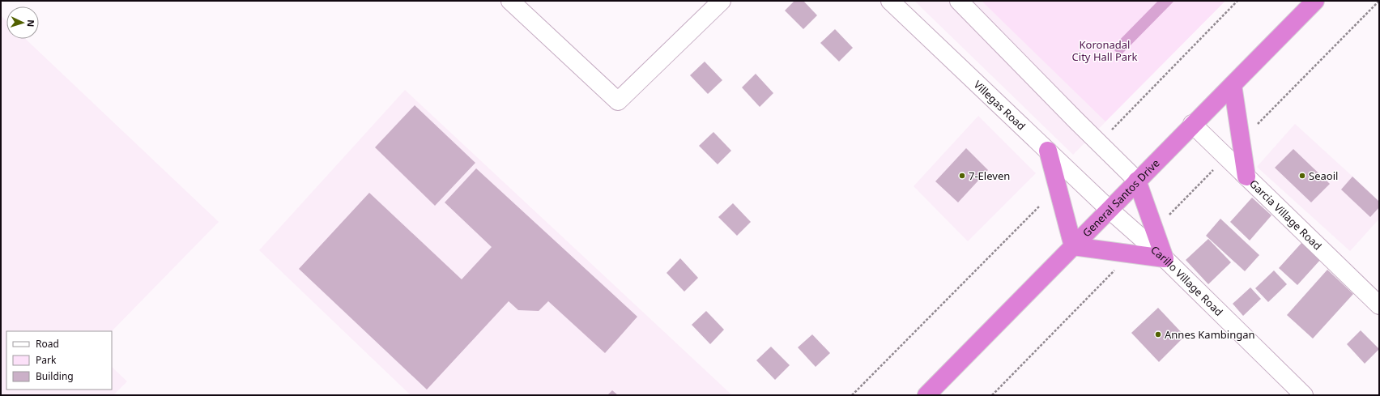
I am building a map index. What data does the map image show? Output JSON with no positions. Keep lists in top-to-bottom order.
{
  "streets": {
    "highway": ["General Santos Drive"],
    "street": ["Villegas Road", "Garcia Village Road", "Carillo Village Road"]
  },
  "crossings": [
    ["Villegas Road", "General Santos Drive"],
    ["Villegas Road", "Carillo Village Road"],
    ["General Santos Drive", "Garcia Village Road"],
    ["General Santos Drive", "Carillo Village Road"]
  ],
  "parks": ["Koronadal City Hall Park"],
  "places": ["7-Eleven", "Seaoil", "Annes Kambingan"],
  "legend": ["Road", "Park", "Building"],
  "north": "right"
}
